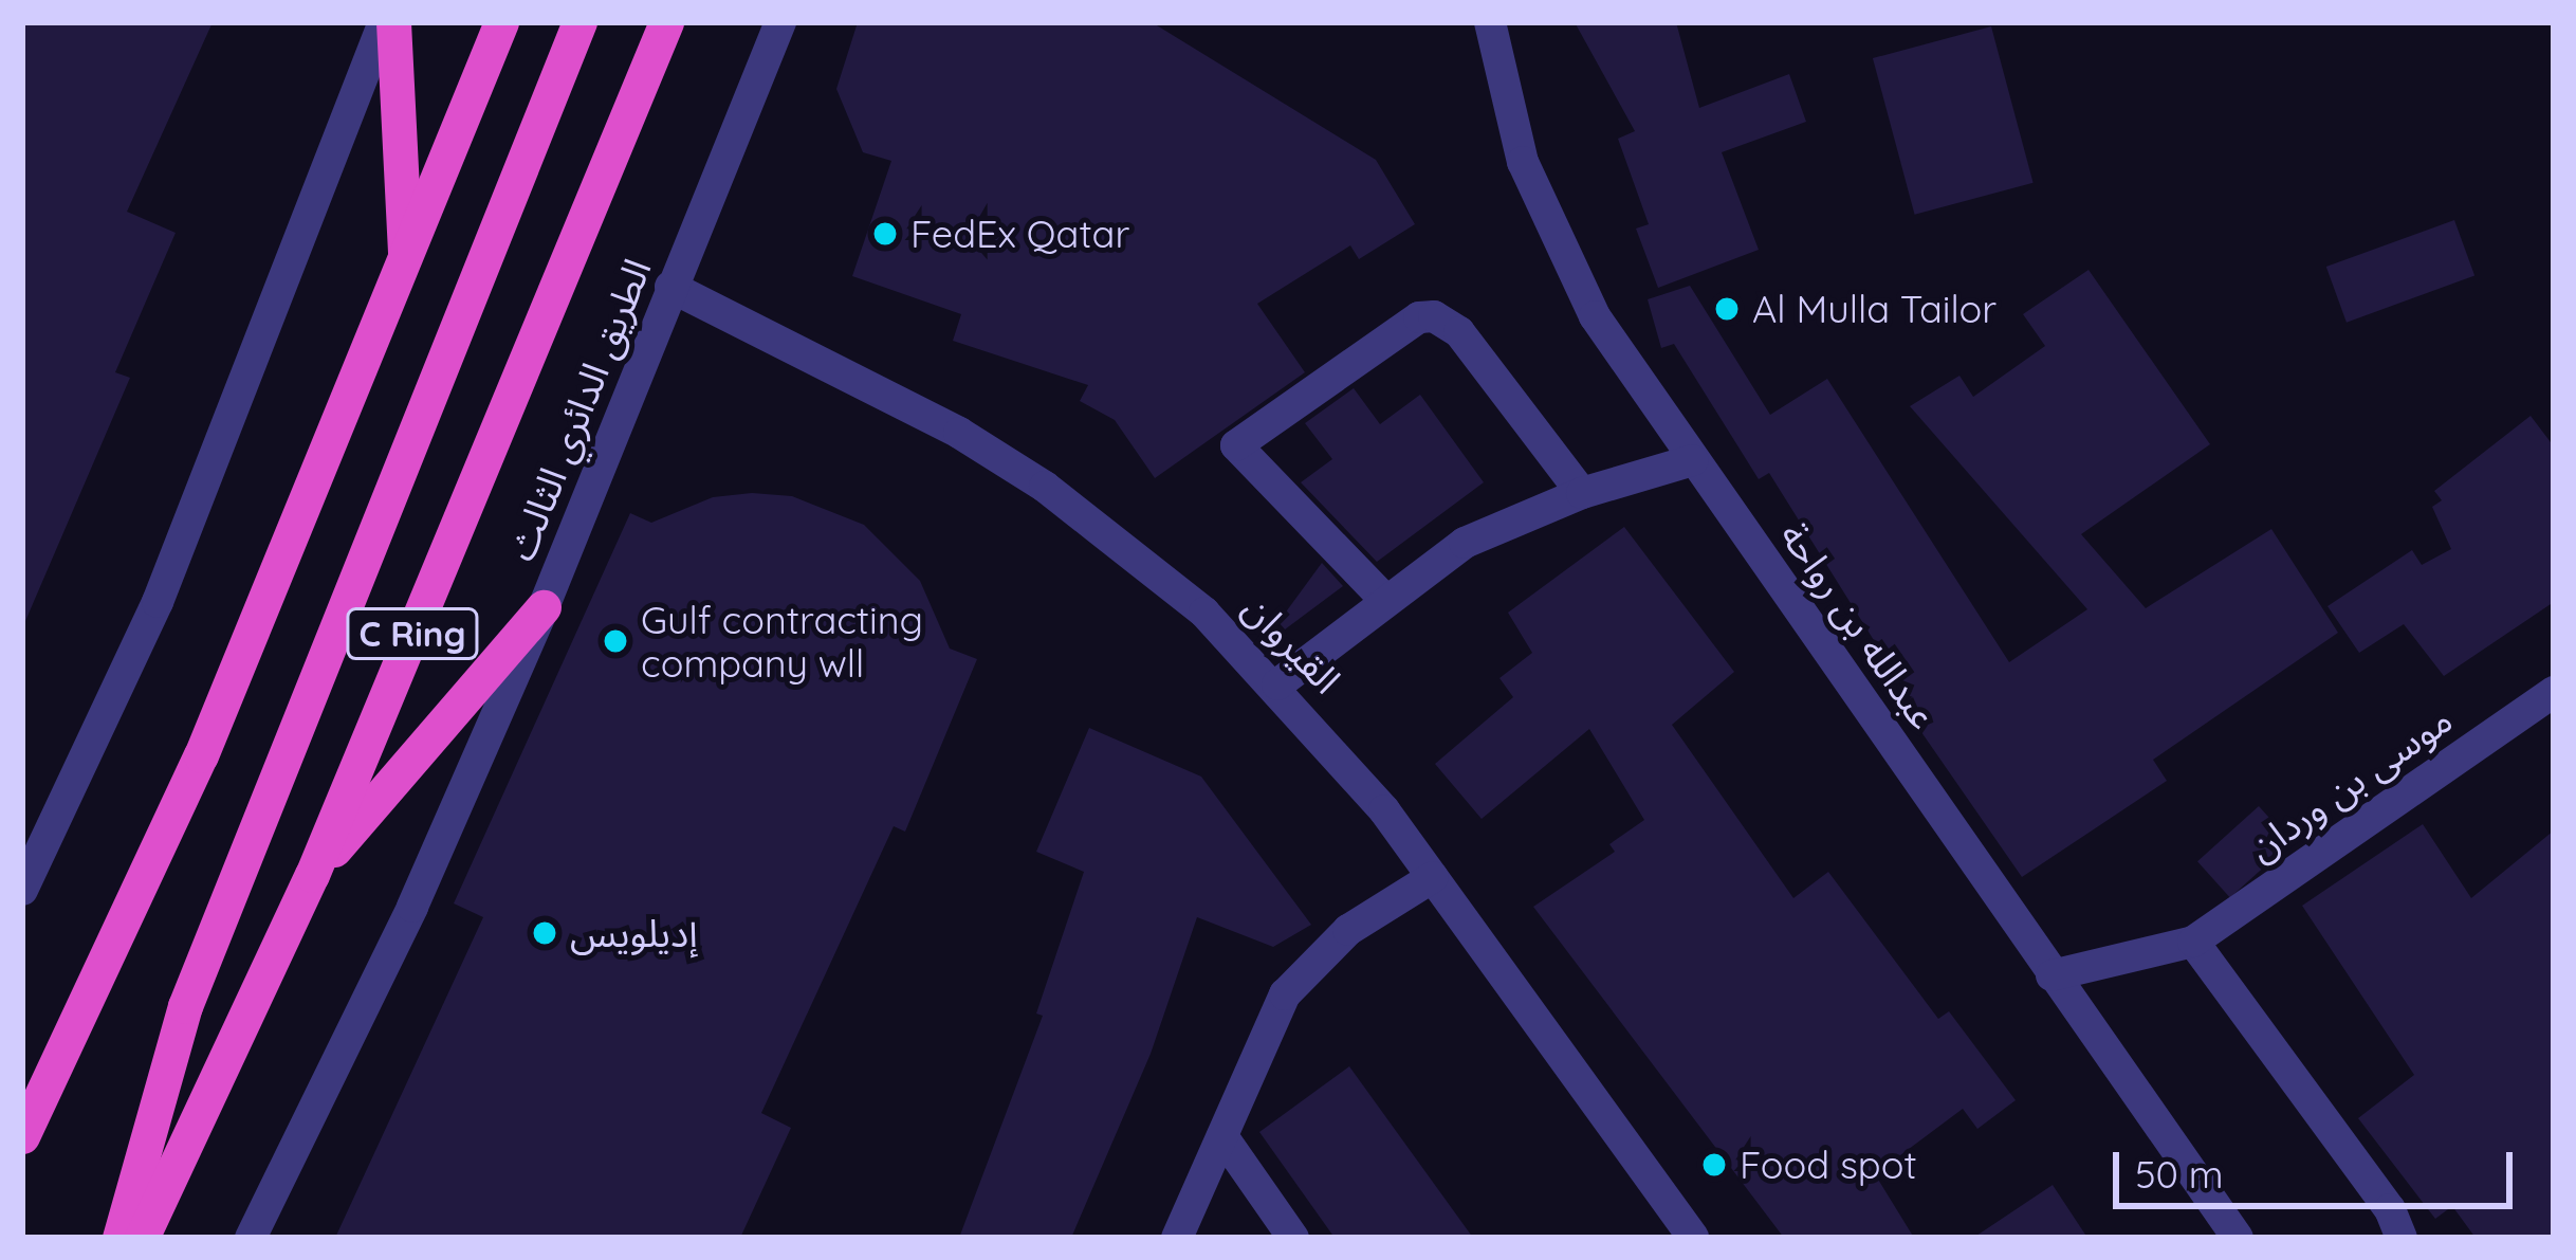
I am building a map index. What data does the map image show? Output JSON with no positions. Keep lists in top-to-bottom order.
{
  "streets": {
    "highway": ["الطريق الدائري الثالث", "C Ring"],
    "street": ["عبدالله بن رواحة", "القيروان", "موسى بن وردان"]
  },
  "crossings": [
    ["الطريق الدائري الثالث", "القيروان"],
    ["عبدالله بن رواحة", "موسى بن وردان"]
  ],
  "places": [
    "FedEx Qatar",
    "Al Mulla Tailor",
    "Gulf contracting company wll",
    "إديلويس",
    "Food spot"
  ],
  "scale_bar": "50 m"
}
